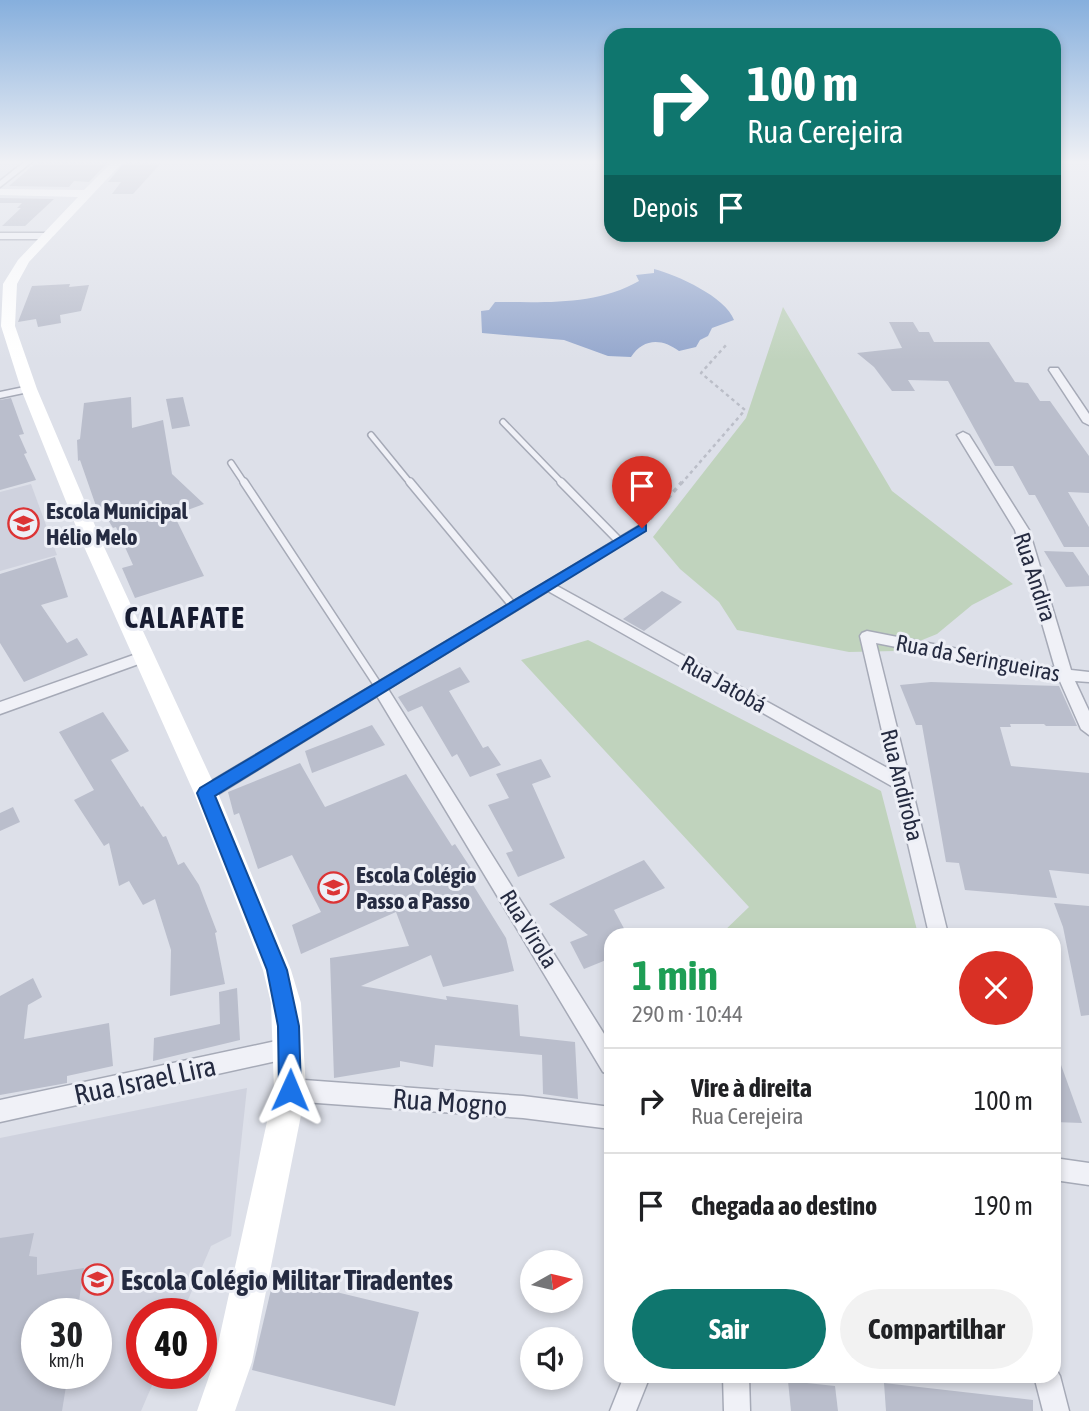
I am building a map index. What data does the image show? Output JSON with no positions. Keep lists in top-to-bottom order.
{
  "streets": {
    "street": [
      "Rua Andira",
      "Rua da Seringueiras",
      "Rua Jatobá",
      "Rua Andiroba",
      "Rua Virola",
      "Rua Israel Lira",
      "Rua Mogno"
    ]
  },
  "crossings": [
    ["Rua Andira", "Rua da Seringueiras"],
    ["Rua da Seringueiras", "Rua Andiroba"],
    ["Rua Jatobá", "Rua Andiroba"]
  ],
  "districts": ["CALAFATE"],
  "places": {
    "school or university": ["Escola Municipal Hélio Melo", "Escola Colégio Passo a Passo", "Escola Colégio Militar Tiradentes"]
  },
  "north": "right",
  "page": {
    "turn": ["100 m", "Rua Cerejeira"],
    "then": "Depois",
    "heading": ["1 min", "290 m · 10:44"],
    "list": [
      {
        "name": "Vire à direita",
        "note": "Rua Cerejeira",
        "value": "100 m"
      },
      {
        "name": "Chegada ao destino",
        "value": "190 m"
      }
    ],
    "buttons": ["Sair", "Compartilhar"],
    "speed": "30 km/h",
    "limit": "40"
  }
}
